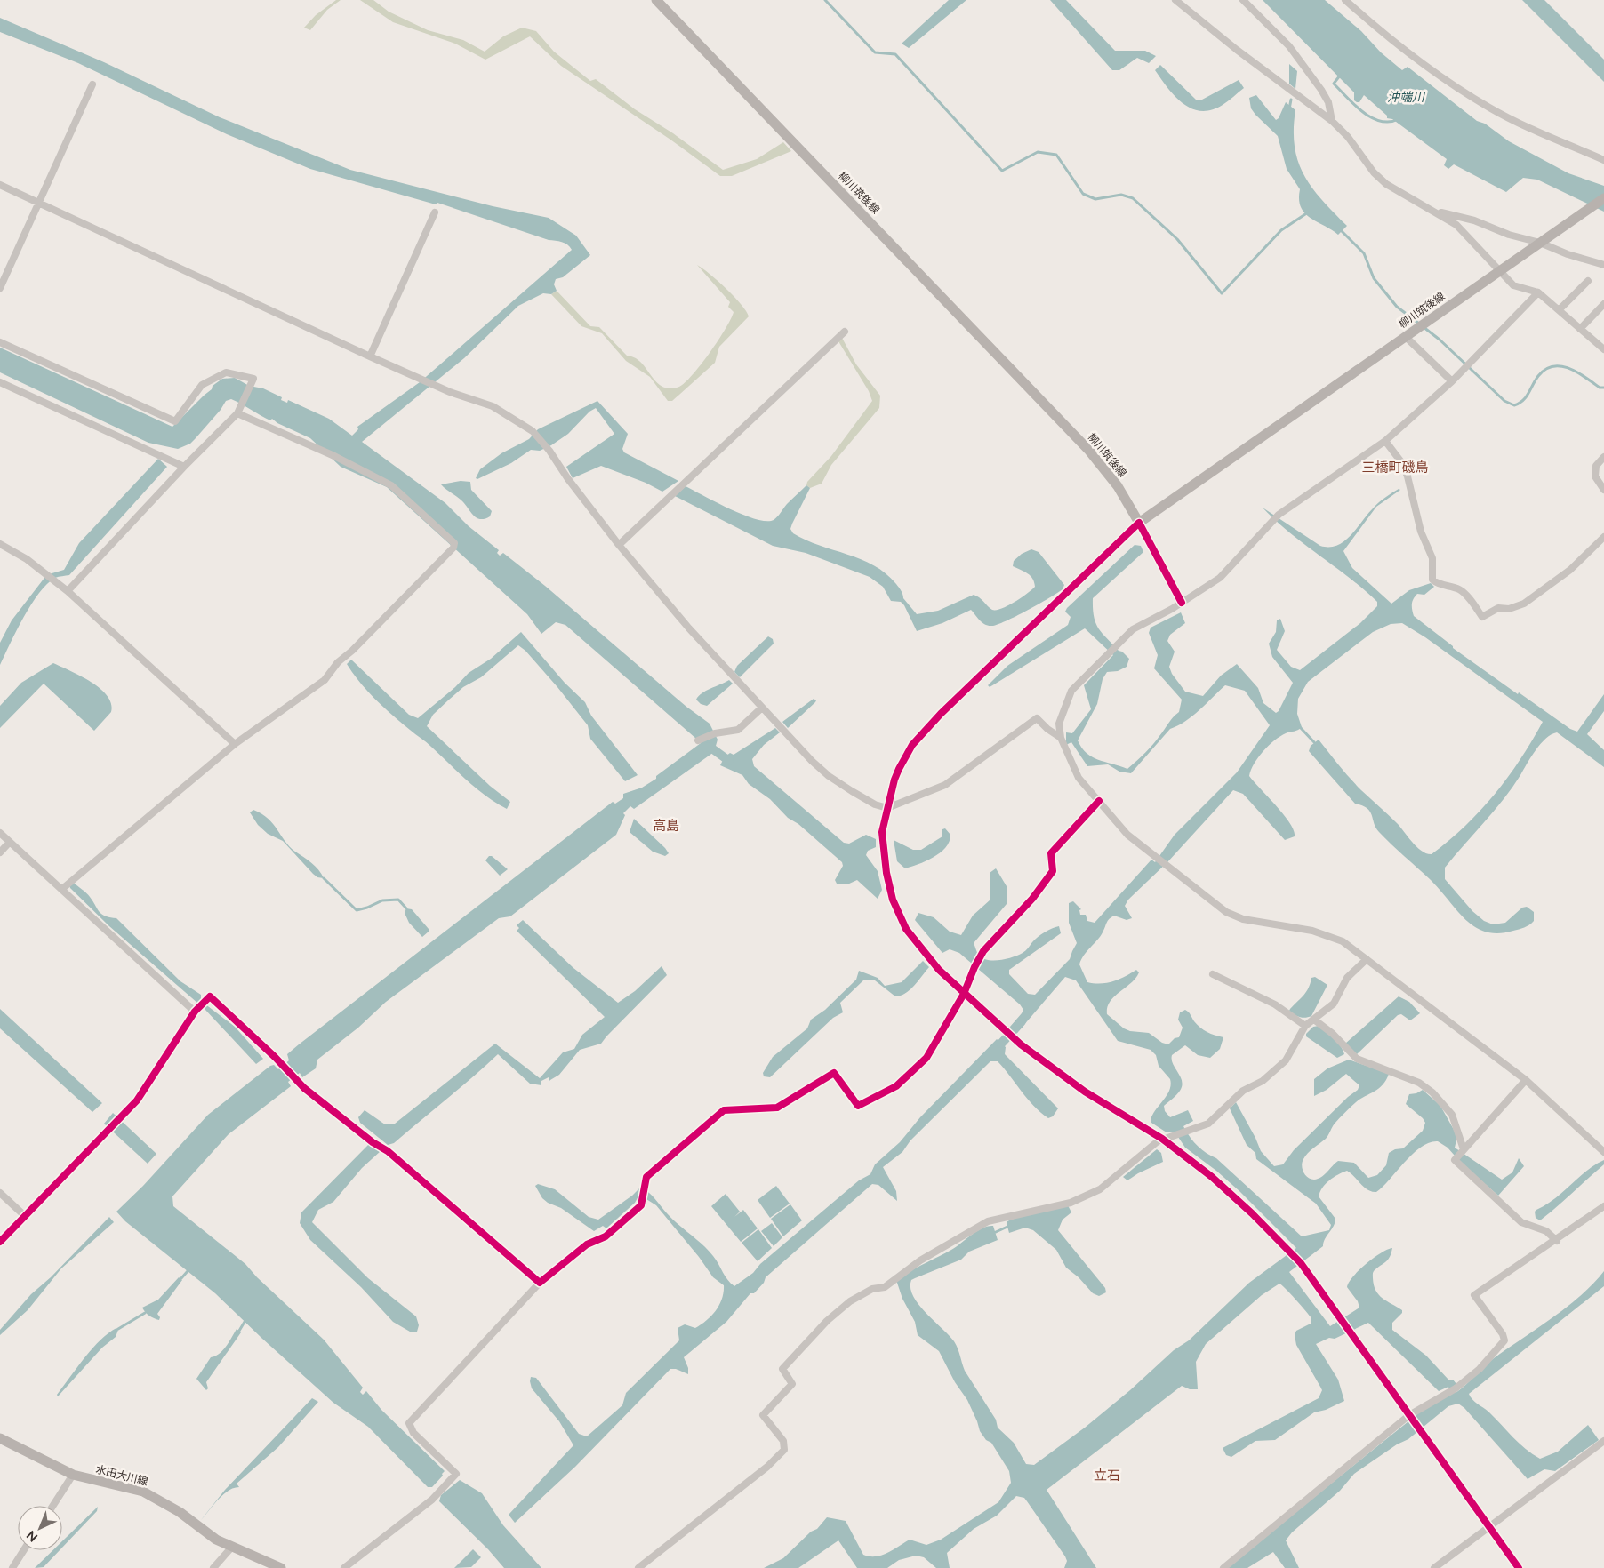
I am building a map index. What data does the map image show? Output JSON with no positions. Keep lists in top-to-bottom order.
{
  "streets": {
    "main road": ["柳川筑後線", "水田大川線"]
  },
  "districts": ["三橋町磯鳥", "高島", "立石"],
  "water": ["沖端川"],
  "north": "bottom left"
}
